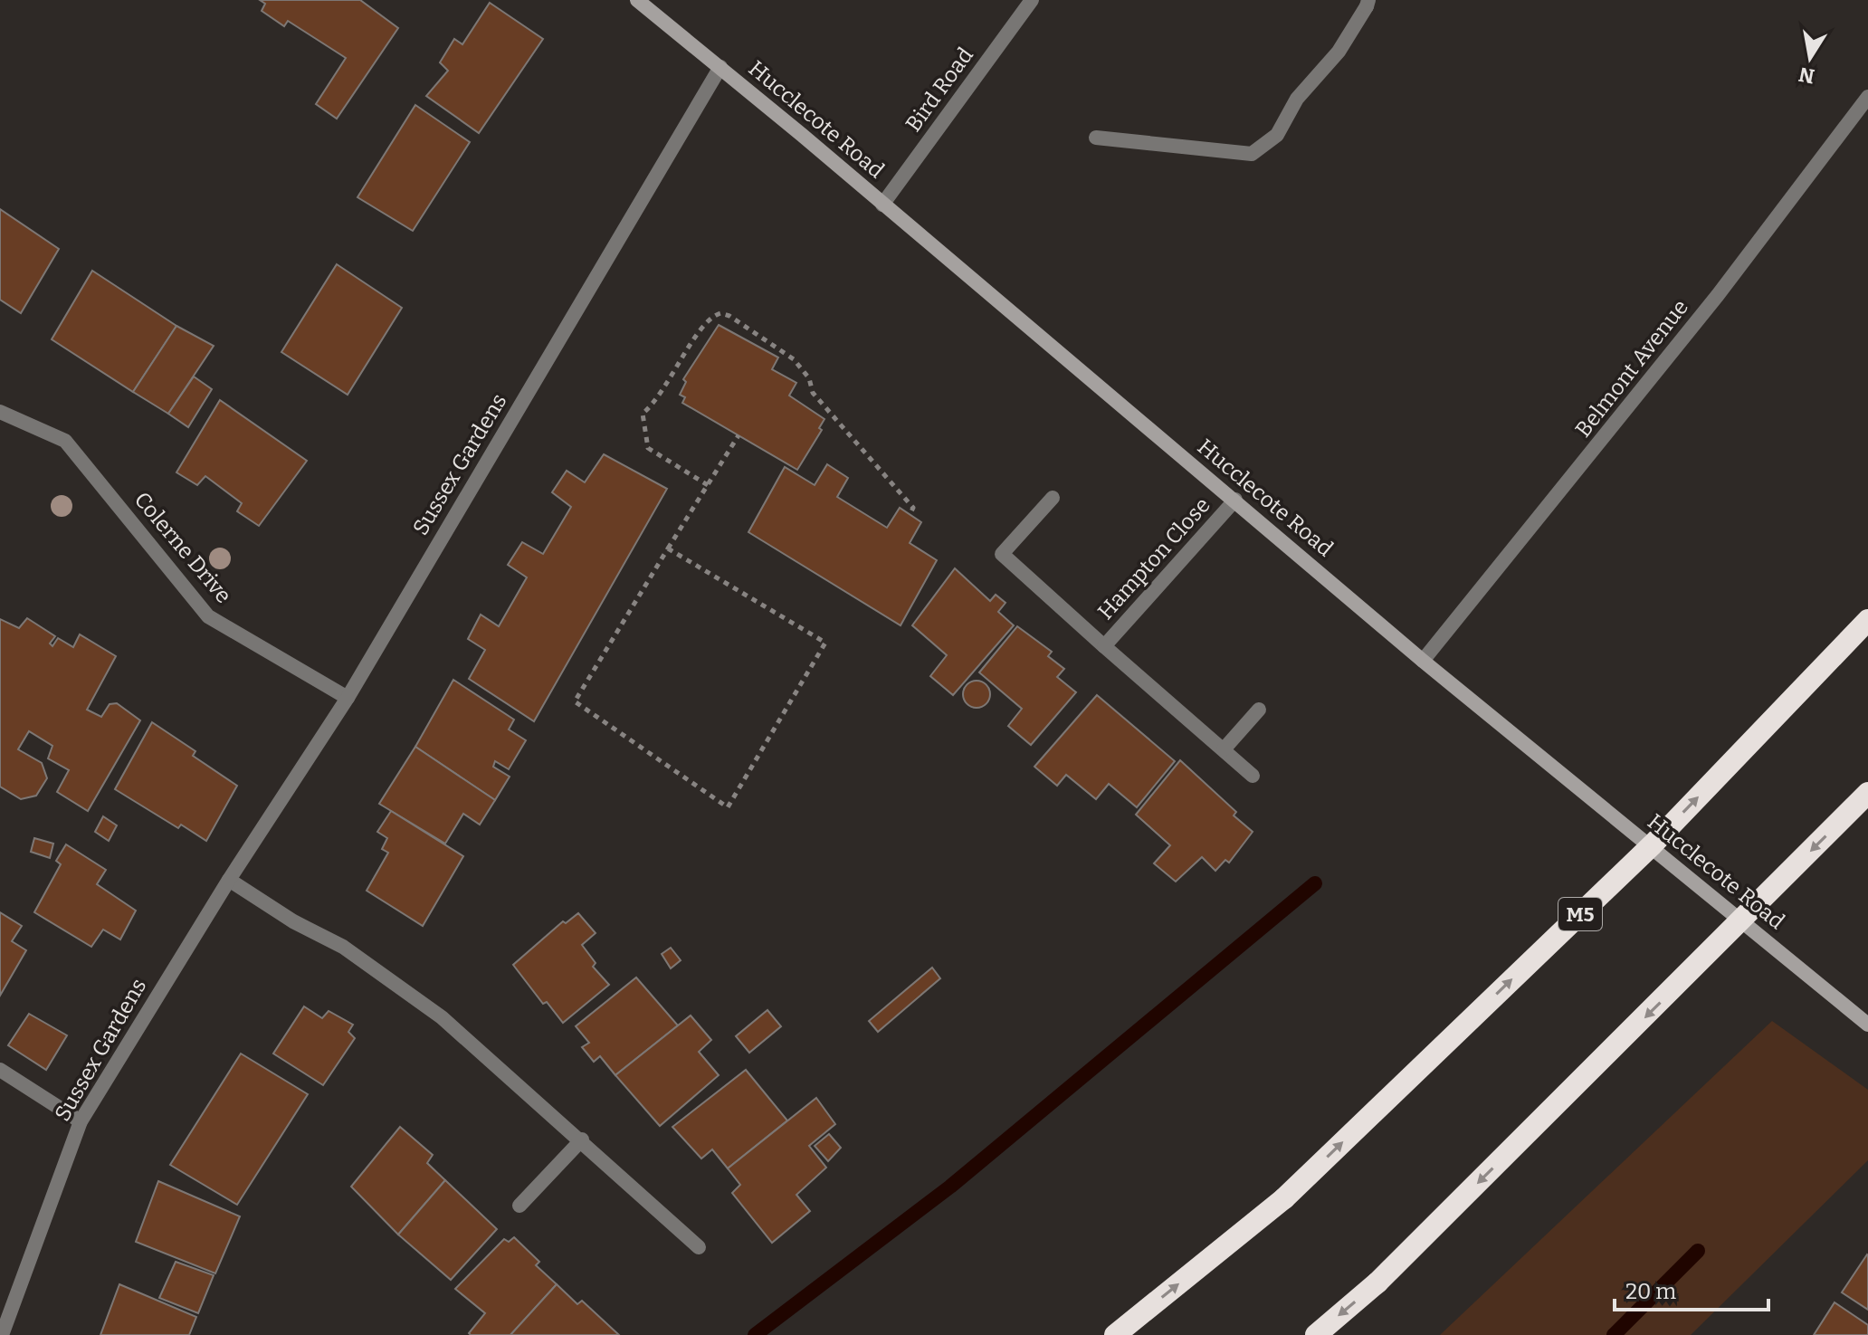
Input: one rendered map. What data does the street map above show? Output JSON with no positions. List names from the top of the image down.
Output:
{
  "streets": {
    "highway": ["M5"],
    "street": [
      "Bird Road",
      "Hucclecote Road",
      "Belmont Avenue",
      "Sussex Gardens",
      "Colerne Drive",
      "Hampton Close"
    ]
  },
  "crossings": [
    ["Bird Road", "Hucclecote Road"],
    ["Hucclecote Road", "Belmont Avenue"],
    ["Hucclecote Road", "Sussex Gardens"],
    ["Hucclecote Road", "Hampton Close"],
    ["Sussex Gardens", "Colerne Drive"]
  ],
  "scale_bar": "20 m",
  "north": "bottom"
}
